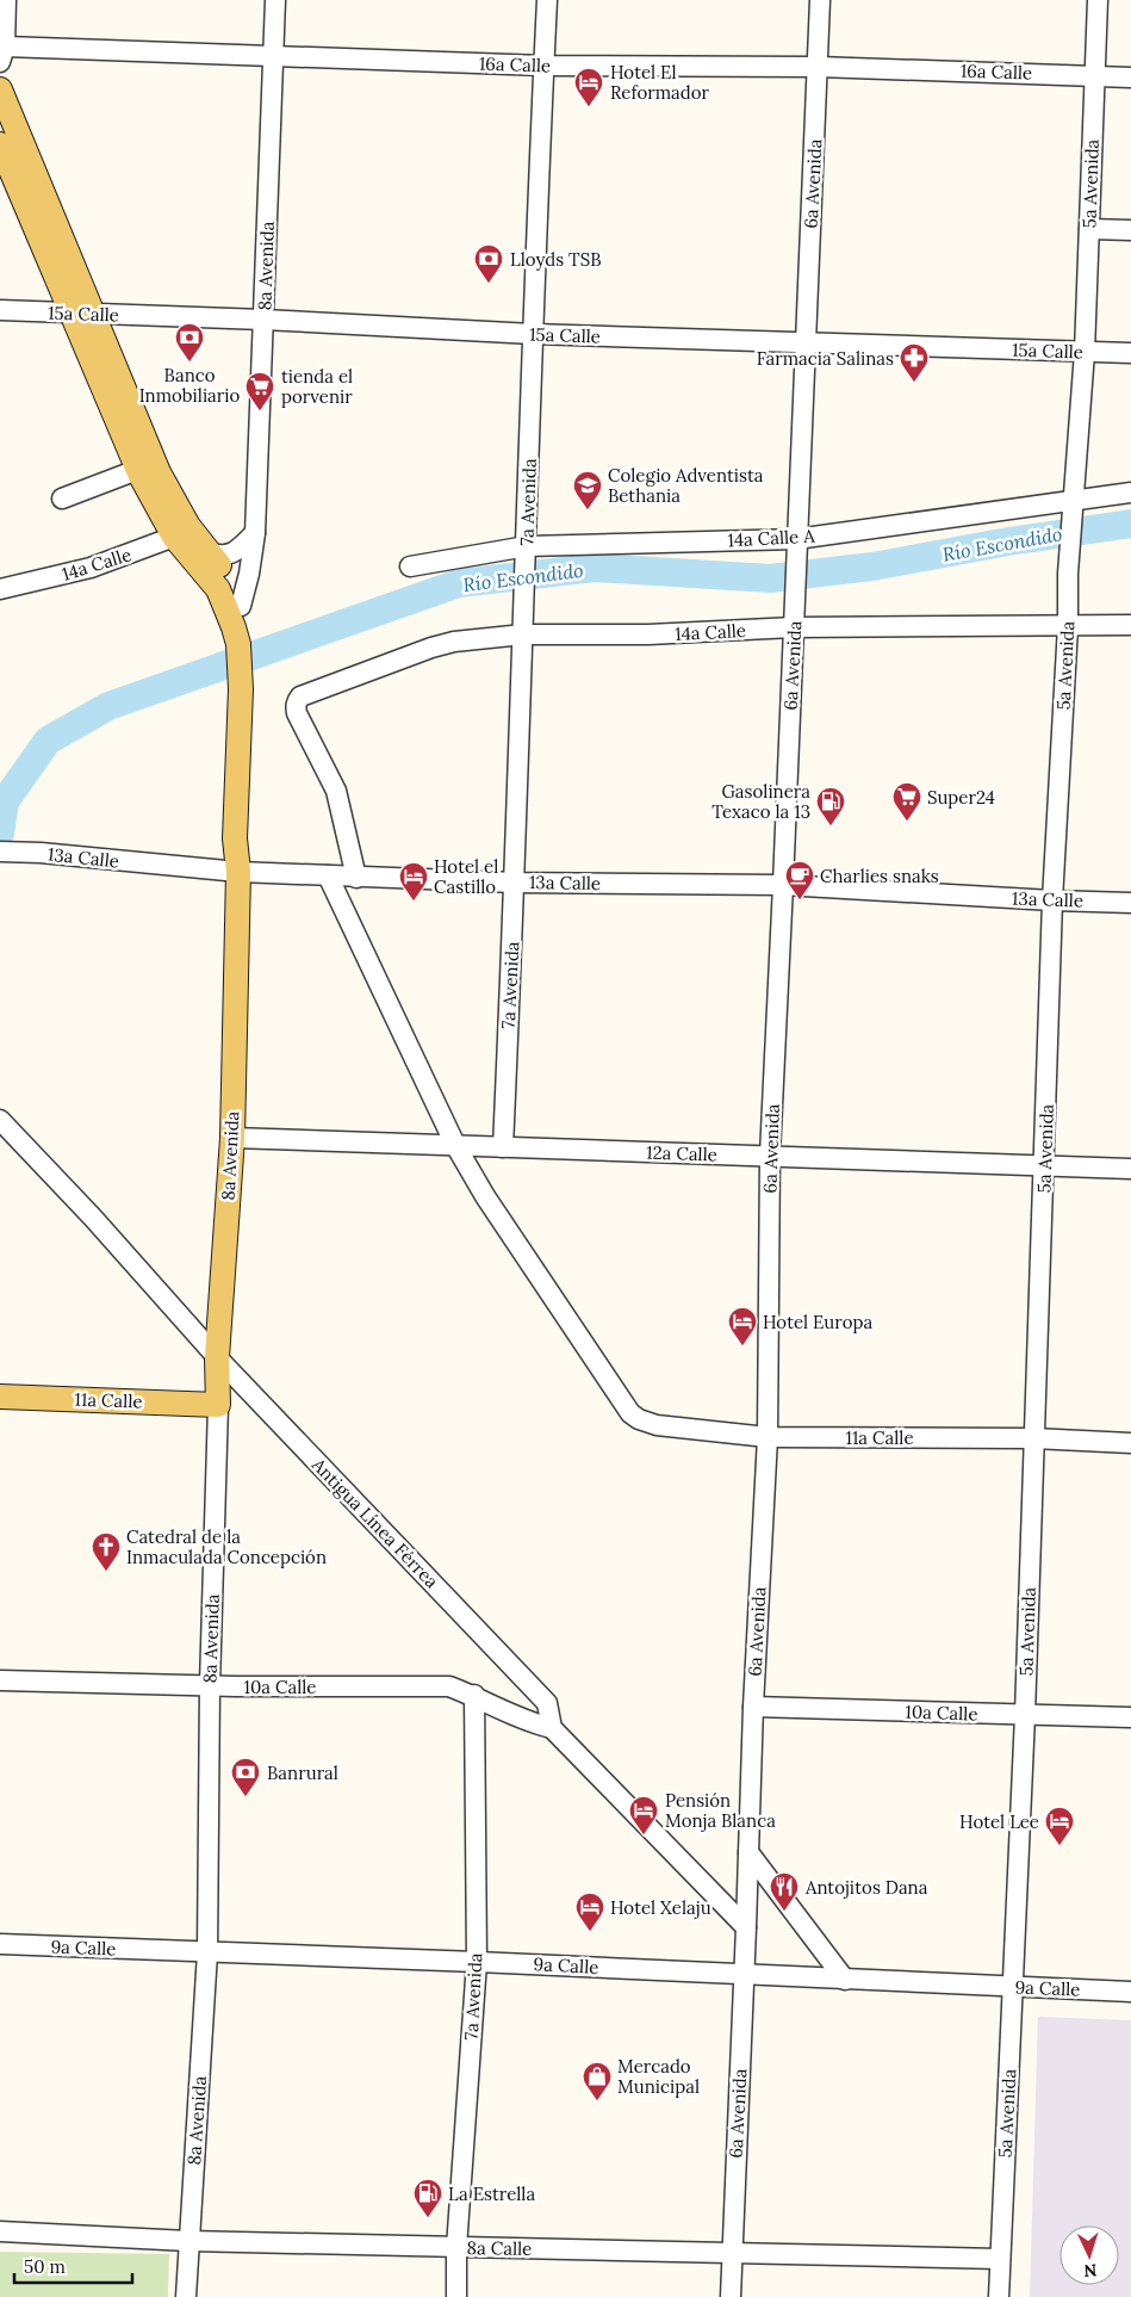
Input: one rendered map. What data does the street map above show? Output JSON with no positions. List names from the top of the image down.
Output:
{
  "streets": {
    "main road": ["8a Avenida", "11a Calle"],
    "street": [
      "16a Calle",
      "6a Avenida",
      "5a Avenida",
      "15a Calle",
      "7a Avenida",
      "14a Calle A",
      "14a Calle",
      "13a Calle",
      "12a Calle",
      "Antigua Línea Férrea",
      "10a Calle",
      "9a Calle",
      "8a Calle"
    ]
  },
  "crossings": [
    ["16a Calle", "6a Avenida"],
    ["16a Calle", "5a Avenida"],
    ["16a Calle", "8a Avenida"],
    ["16a Calle", "7a Avenida"],
    ["6a Avenida", "15a Calle"],
    ["6a Avenida", "14a Calle A"],
    ["6a Avenida", "14a Calle"],
    ["6a Avenida", "13a Calle"],
    ["6a Avenida", "12a Calle"],
    ["6a Avenida", "11a Calle"],
    ["6a Avenida", "Antigua Línea Férrea"],
    ["6a Avenida", "10a Calle"],
    ["6a Avenida", "9a Calle"],
    ["6a Avenida", "8a Calle"],
    ["5a Avenida", "15a Calle"],
    ["5a Avenida", "14a Calle A"],
    ["5a Avenida", "14a Calle"],
    ["5a Avenida", "13a Calle"],
    ["5a Avenida", "12a Calle"],
    ["5a Avenida", "11a Calle"],
    ["5a Avenida", "10a Calle"],
    ["5a Avenida", "9a Calle"],
    ["5a Avenida", "8a Calle"],
    ["8a Avenida", "15a Calle"],
    ["8a Avenida", "14a Calle"],
    ["8a Avenida", "13a Calle"],
    ["8a Avenida", "12a Calle"],
    ["8a Avenida", "11a Calle"],
    ["8a Avenida", "Antigua Línea Férrea"],
    ["8a Avenida", "10a Calle"],
    ["8a Avenida", "9a Calle"],
    ["8a Avenida", "8a Calle"],
    ["15a Calle", "7a Avenida"],
    ["7a Avenida", "14a Calle A"],
    ["7a Avenida", "14a Calle"],
    ["7a Avenida", "13a Calle"],
    ["7a Avenida", "12a Calle"],
    ["7a Avenida", "10a Calle"],
    ["7a Avenida", "9a Calle"],
    ["7a Avenida", "8a Calle"],
    ["14a Calle", "13a Calle"],
    ["12a Calle", "11a Calle"],
    ["Antigua Línea Férrea", "10a Calle"]
  ],
  "water": ["Río Escondido"],
  "places": {
    "hotel": [
      "Hotel El Reformador",
      "Hotel el Castillo",
      "Hotel Europa",
      "Pensión Monja Blanca",
      "Hotel Lee",
      "Hotel Xelaju"
    ],
    "bank": ["Lloyds TSB", "Banco Inmobiliario", "Banrural"],
    "pharmacy": ["Farmacia Salinas"],
    "supermarket": ["tienda el porvenir", "Super24"],
    "school or university": ["Colegio Adventista Bethania"],
    "fuel station": ["Gasolinera Texaco la 13", "La Estrella"],
    "cafe": ["Charlies snaks"],
    "church": ["Catedral de la Inmaculada Concepción"],
    "restaurant": ["Antojitos Dana"],
    "shop": ["Mercado Municipal"]
  },
  "scale_bar": "50 m",
  "north": "bottom"
}
